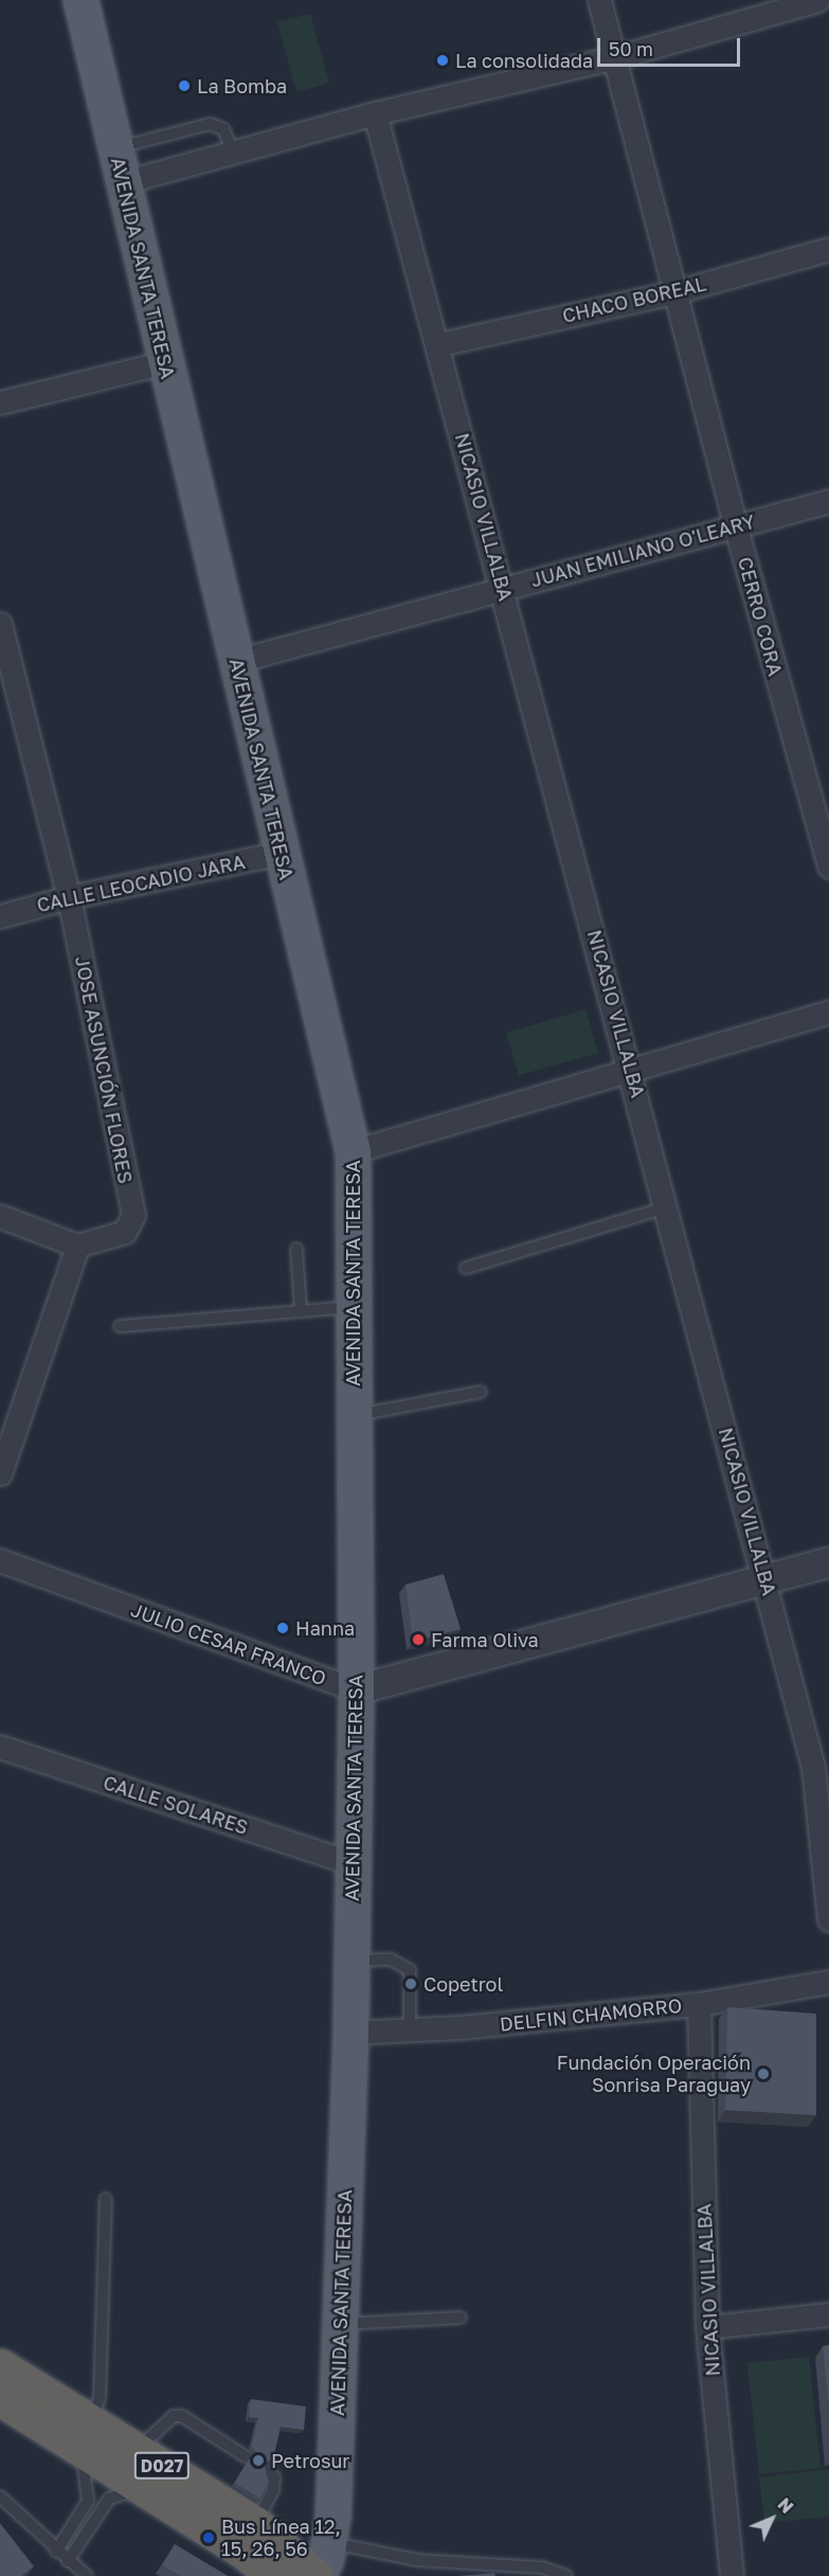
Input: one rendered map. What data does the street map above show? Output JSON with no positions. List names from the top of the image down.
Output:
{
  "streets": {
    "highway": ["D027"],
    "main road": ["AVENIDA SANTA TERESA"],
    "street": [
      "CHACO BOREAL",
      "NICASIO VILLALBA",
      "JUAN EMILIANO O'LEARY",
      "CERRO CORA",
      "CALLE LEOCADIO JARA",
      "JOSE ASUNCIÓN FLORES",
      "JULIO CESAR FRANCO",
      "CALLE SOLARES",
      "DELFIN CHAMORRO"
    ]
  },
  "crossings": [
    ["AVENIDA SANTA TERESA", "JUAN EMILIANO O'LEARY"],
    ["AVENIDA SANTA TERESA", "CALLE LEOCADIO JARA"],
    ["AVENIDA SANTA TERESA", "JULIO CESAR FRANCO"],
    ["AVENIDA SANTA TERESA", "CALLE SOLARES"],
    ["AVENIDA SANTA TERESA", "DELFIN CHAMORRO"],
    ["AVENIDA SANTA TERESA", "D027"],
    ["CHACO BOREAL", "NICASIO VILLALBA"],
    ["CHACO BOREAL", "CERRO CORA"],
    ["NICASIO VILLALBA", "JUAN EMILIANO O'LEARY"],
    ["NICASIO VILLALBA", "DELFIN CHAMORRO"],
    ["JUAN EMILIANO O'LEARY", "CERRO CORA"],
    ["CALLE LEOCADIO JARA", "JOSE ASUNCIÓN FLORES"]
  ],
  "places": [
    "La consolidada",
    "La Bomba",
    "Hanna",
    "Farma Oliva",
    "Copetrol",
    "Fundación Operación Sonrisa Paraguay",
    "Petrosur",
    "Bus Línea 12, 15, 26, 56"
  ],
  "scale_bar": "50 m",
  "north": "top right"
}
